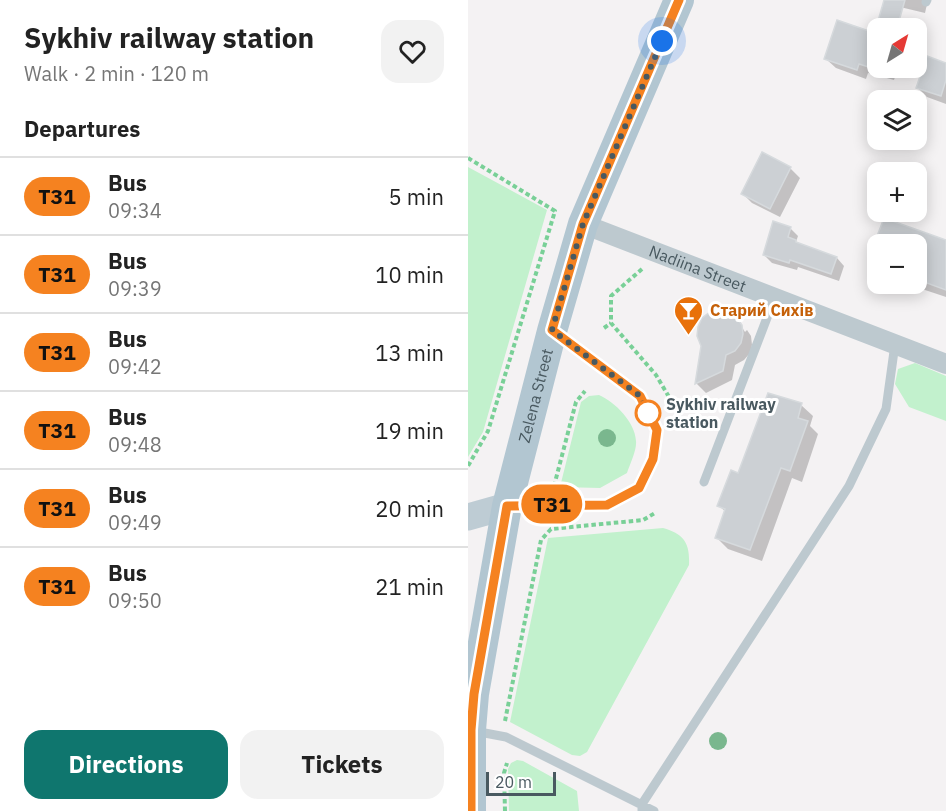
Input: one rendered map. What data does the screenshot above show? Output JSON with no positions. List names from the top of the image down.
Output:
{
  "streets": {
    "main road": ["Zelena Street"],
    "street": ["Nadiina Street"]
  },
  "crossings": [
    ["Nadiina Street", "Zelena Street"]
  ],
  "places": {
    "bar": ["Старий Сихів"],
    "other": ["Sykhiv railway station"]
  },
  "lines": ["bus line Т31"],
  "scale_bar": "20 m",
  "north": "top right",
  "page": {
    "heading": [
      ["Sykhiv railway station", "Walk · 2 min · 120 m"],
      "Departures"
    ],
    "on_map": "Т31",
    "map_buttons": ["+", "−"],
    "list": [
      {
        "mark": "Т31",
        "name": "Bus",
        "note": "09:34",
        "value": "5 min"
      },
      {
        "mark": "Т31",
        "name": "Bus",
        "note": "09:39",
        "value": "10 min"
      },
      {
        "mark": "Т31",
        "name": "Bus",
        "note": "09:42",
        "value": "13 min"
      },
      {
        "mark": "Т31",
        "name": "Bus",
        "note": "09:48",
        "value": "19 min"
      },
      {
        "mark": "Т31",
        "name": "Bus",
        "note": "09:49",
        "value": "20 min"
      },
      {
        "mark": "Т31",
        "name": "Bus",
        "note": "09:50",
        "value": "21 min"
      }
    ],
    "buttons": ["Directions", "Tickets"],
    "scale": "20 m"
  }
}
